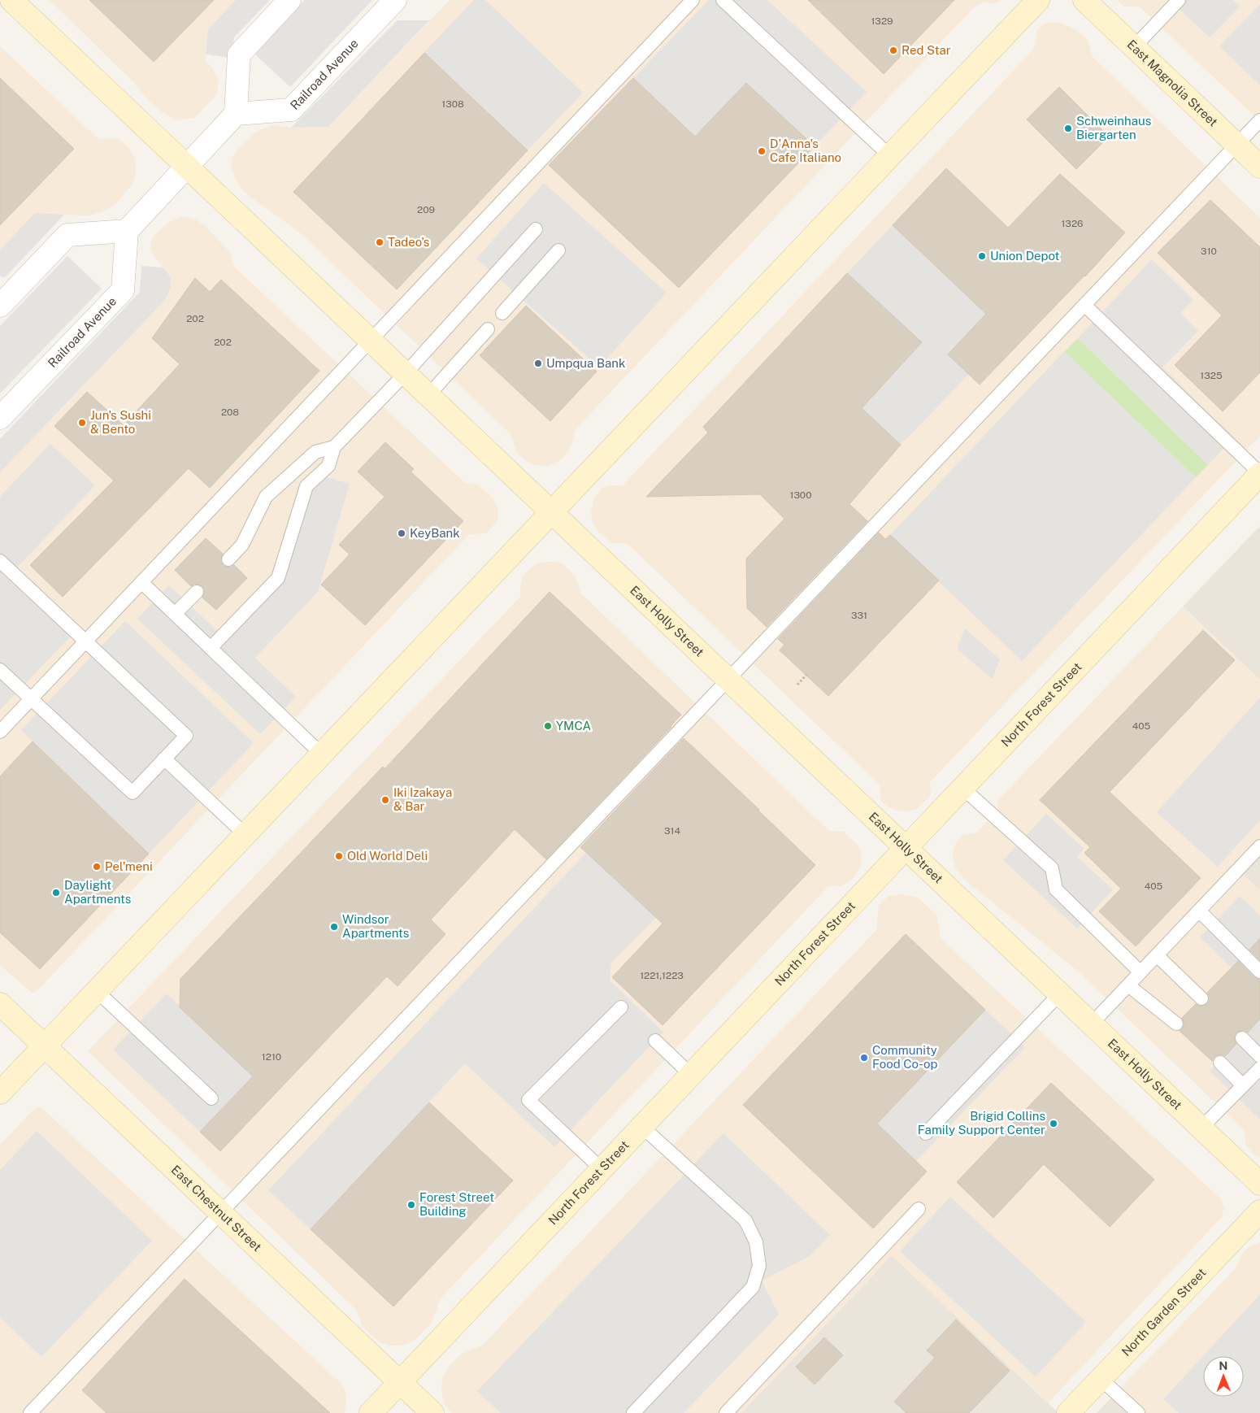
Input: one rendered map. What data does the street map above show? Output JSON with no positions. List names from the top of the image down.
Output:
{
  "streets": {
    "main road": [
      "East Magnolia Street",
      "East Holly Street",
      "North Forest Street",
      "East Chestnut Street",
      "North Garden Street"
    ],
    "street": ["Railroad Avenue"]
  },
  "crossings": [
    ["East Holly Street", "North Forest Street"],
    ["North Forest Street", "East Chestnut Street"]
  ],
  "places": [
    "Red Star",
    "Schweinhaus Biergarten",
    "D'Anna's Cafe Italiano",
    "Tadeo's",
    "Union Depot",
    "Umpqua Bank",
    "Jun's Sushi & Bento",
    "KeyBank",
    "YMCA",
    "Iki Izakaya & Bar",
    "Old World Deli",
    "Pel'meni",
    "Daylight Apartments",
    "Windsor Apartments",
    "Community Food Co-op",
    "Brigid Collins Family Support Center",
    "Forest Street Building"
  ],
  "house_numbers": [
    "1329",
    "1308",
    "209",
    "1326",
    "310",
    "202",
    "202",
    "1325",
    "208",
    "1300",
    "331",
    "405",
    "314",
    "405",
    "1221,1223",
    "1210"
  ],
  "north": "top"
}
